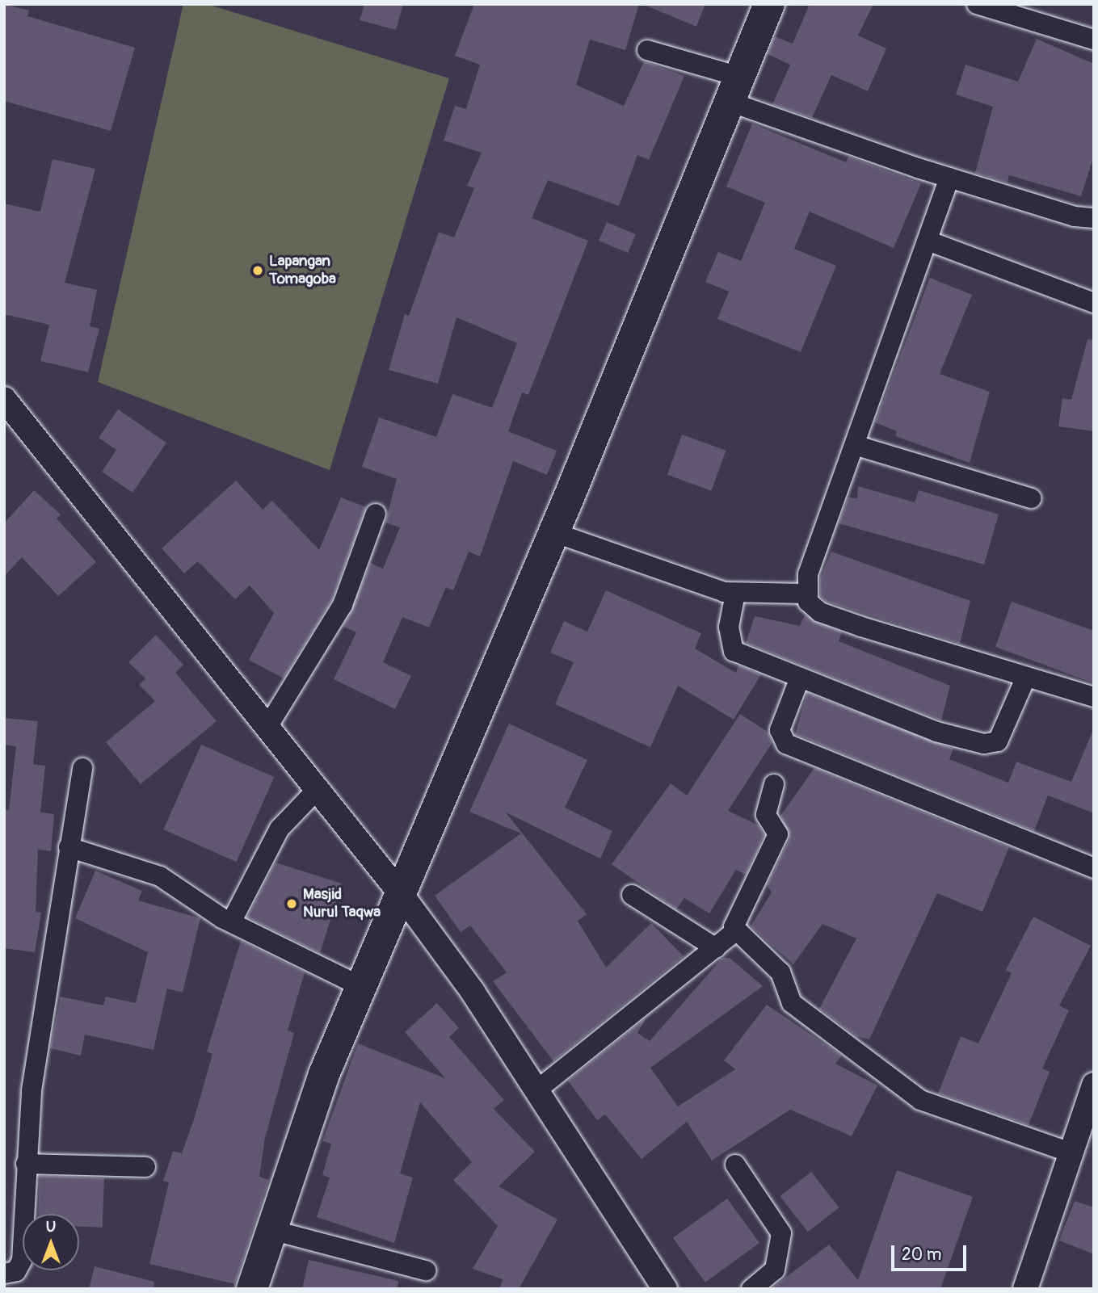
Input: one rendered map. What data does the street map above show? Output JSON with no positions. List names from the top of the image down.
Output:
{
  "places": ["Lapangan Tomagoba", "Masjid Nurul Taqwa"],
  "scale_bar": "20 m",
  "north": "top"
}
